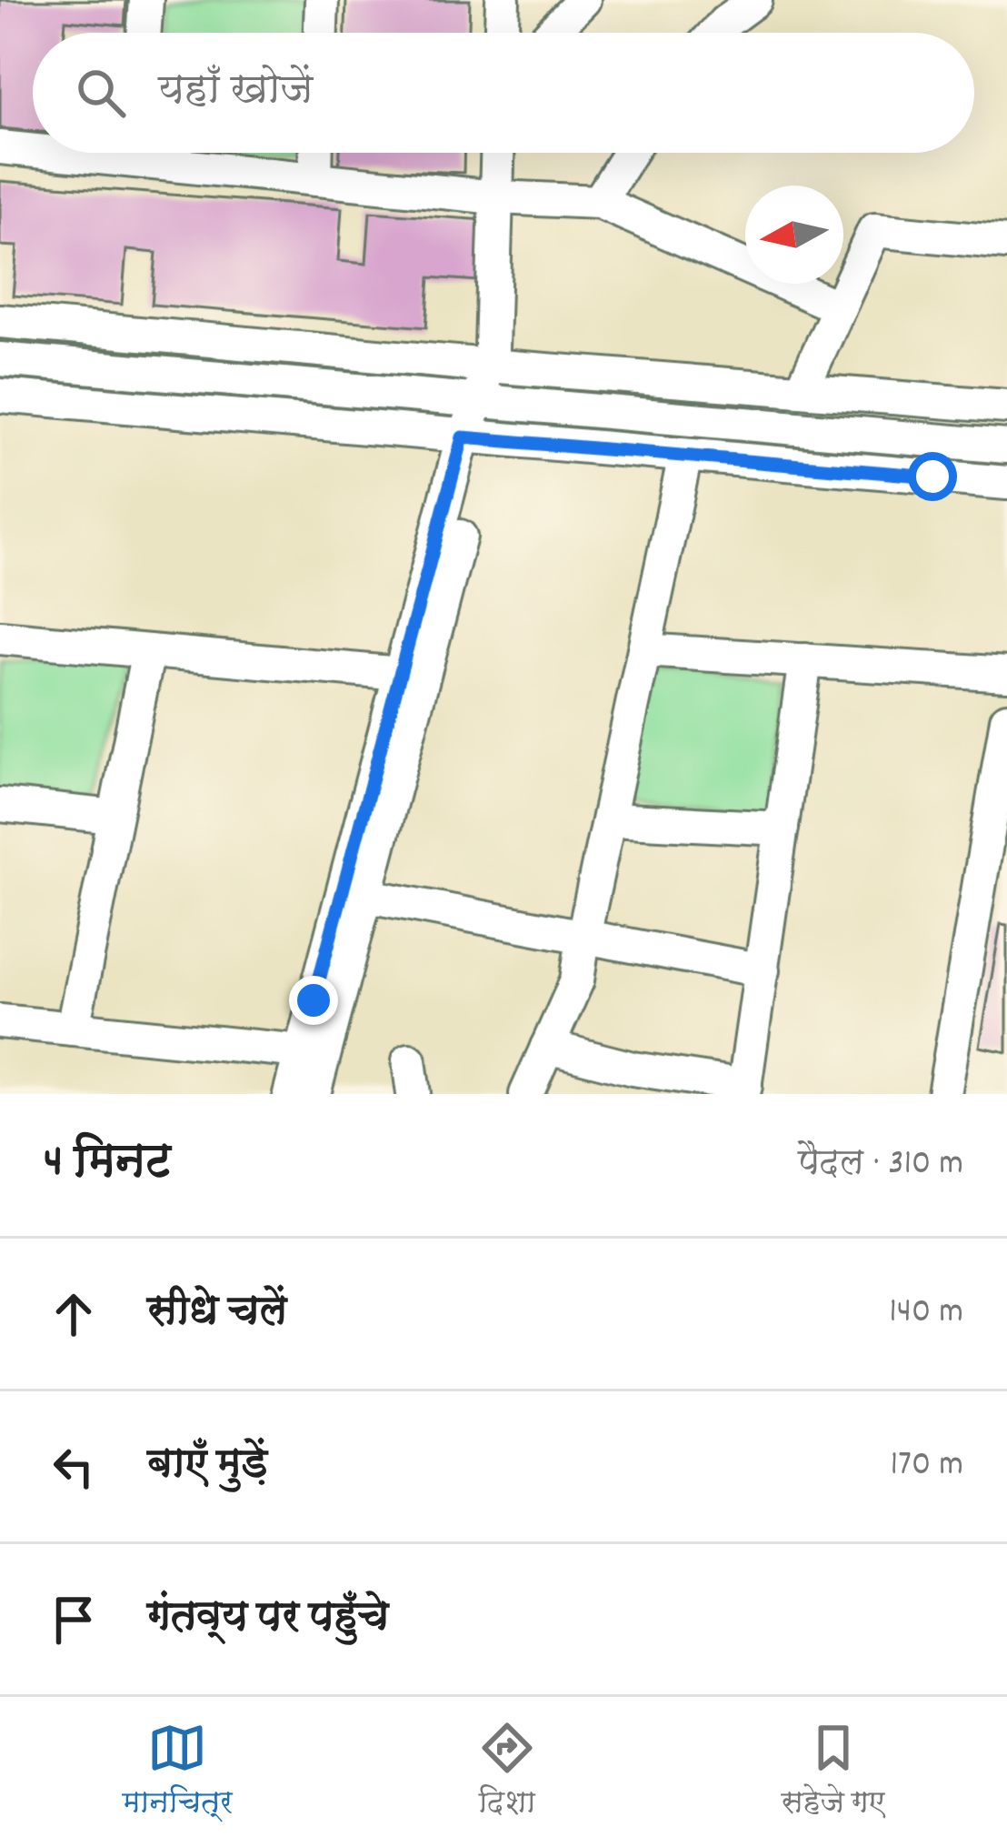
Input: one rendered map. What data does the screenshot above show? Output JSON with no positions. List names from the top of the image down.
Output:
{
  "north": "left",
  "page": {
    "search": "यहाँ खोजें",
    "heading": ["4 मिनट", "पैदल · 310 m"],
    "list": [
      ["सीधे चलें", "140 m"],
      ["बाएँ मुड़ें", "170 m"],
      "गंतव्य पर पहुँचे"
    ],
    "nav": ["मानचित्र", "दिशा", "सहेजे गए"]
  }
}
